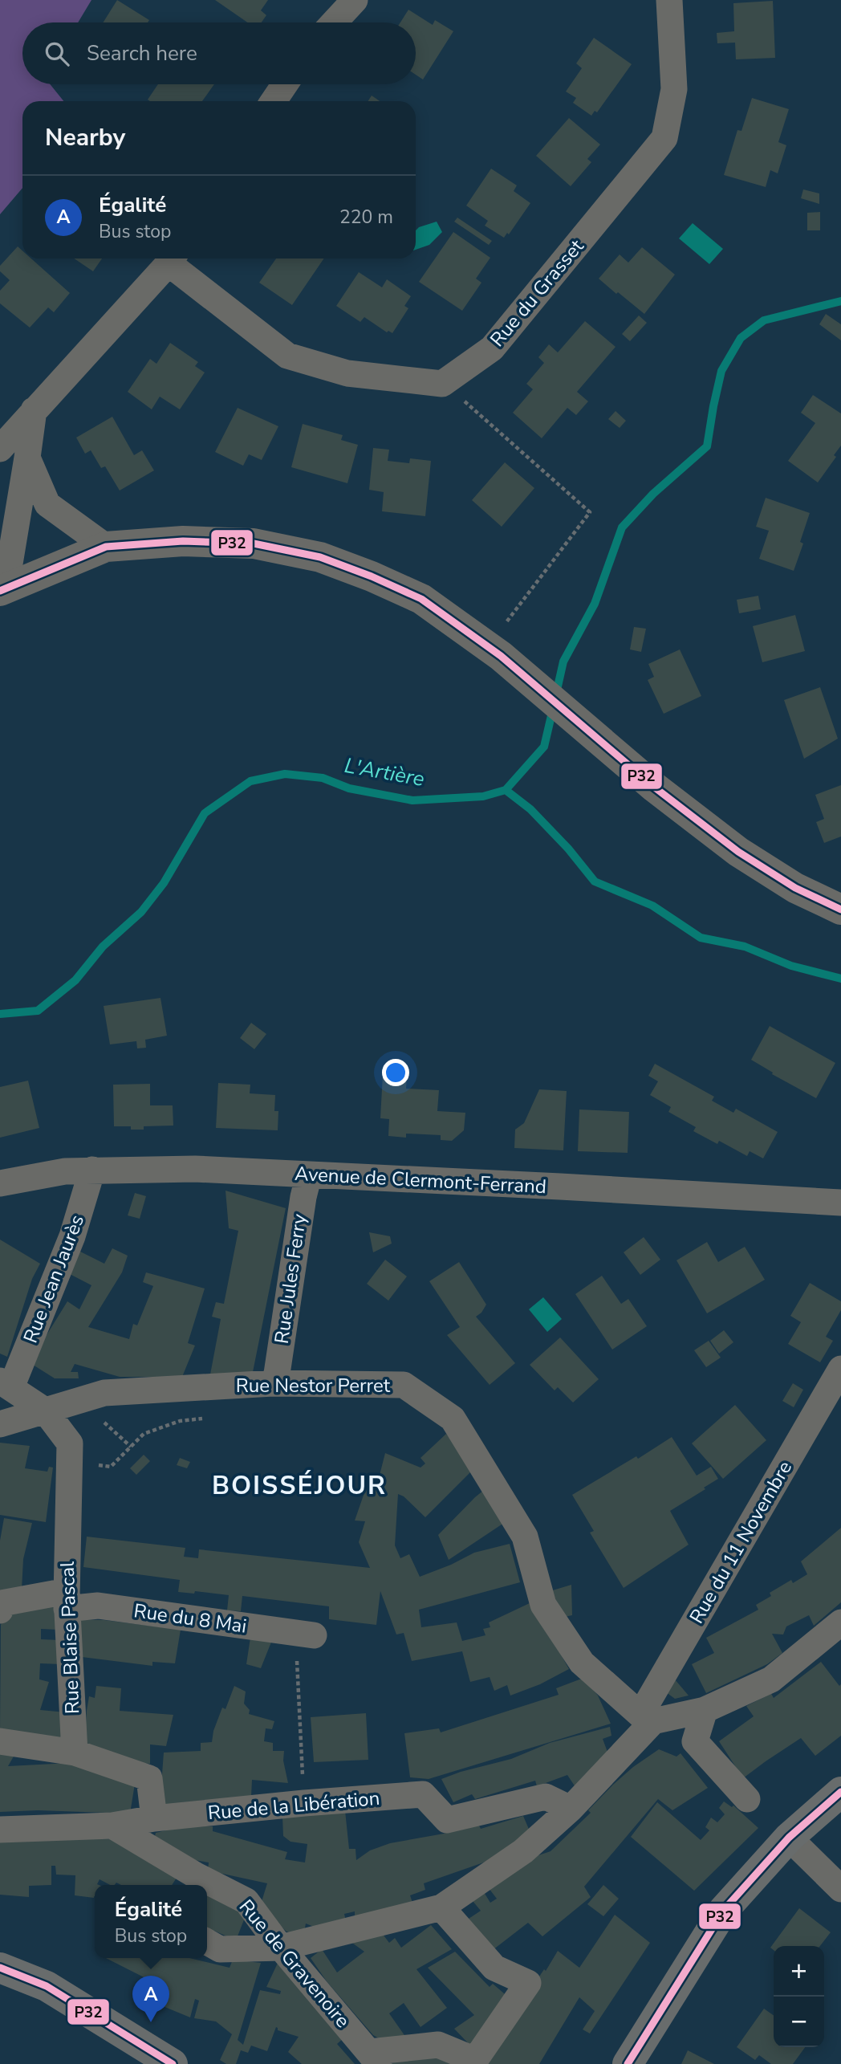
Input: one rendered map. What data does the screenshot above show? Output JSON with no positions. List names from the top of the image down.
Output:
{
  "streets": {
    "street": [
      "Rue du Grasset",
      "Avenue de Clermont-Ferrand",
      "Rue Jean Jaurès",
      "Rue Jules Ferry",
      "Rue Nestor Perret",
      "Rue du 11 Novembre",
      "Rue du 8 Mai",
      "Rue Blaise Pascal",
      "Rue de la Libération",
      "Rue de Gravenoire"
    ]
  },
  "crossings": [
    ["Avenue de Clermont-Ferrand", "Rue Jean Jaurès"],
    ["Avenue de Clermont-Ferrand", "Rue Jules Ferry"],
    ["Rue Jean Jaurès", "Rue Blaise Pascal"],
    ["Rue Jules Ferry", "Rue Nestor Perret"],
    ["Rue Nestor Perret", "Rue du 11 Novembre"],
    ["Rue Nestor Perret", "Rue Blaise Pascal"],
    ["Rue du 11 Novembre", "Rue de la Libération"],
    ["Rue du 8 Mai", "Rue Blaise Pascal"],
    ["Rue de la Libération", "Rue de Gravenoire"]
  ],
  "districts": ["BOISSÉJOUR"],
  "water": ["L'Artière"],
  "lines": ["transit line P32"],
  "page": {
    "search": "Search here",
    "heading": "Nearby",
    "list": [
      {
        "mark": "A",
        "name": "Égalité",
        "note": "Bus stop",
        "value": "220 m"
      }
    ],
    "popup": ["Égalité", "Bus stop"],
    "map_buttons": ["+", "−"],
    "pins": "A"
  }
}
